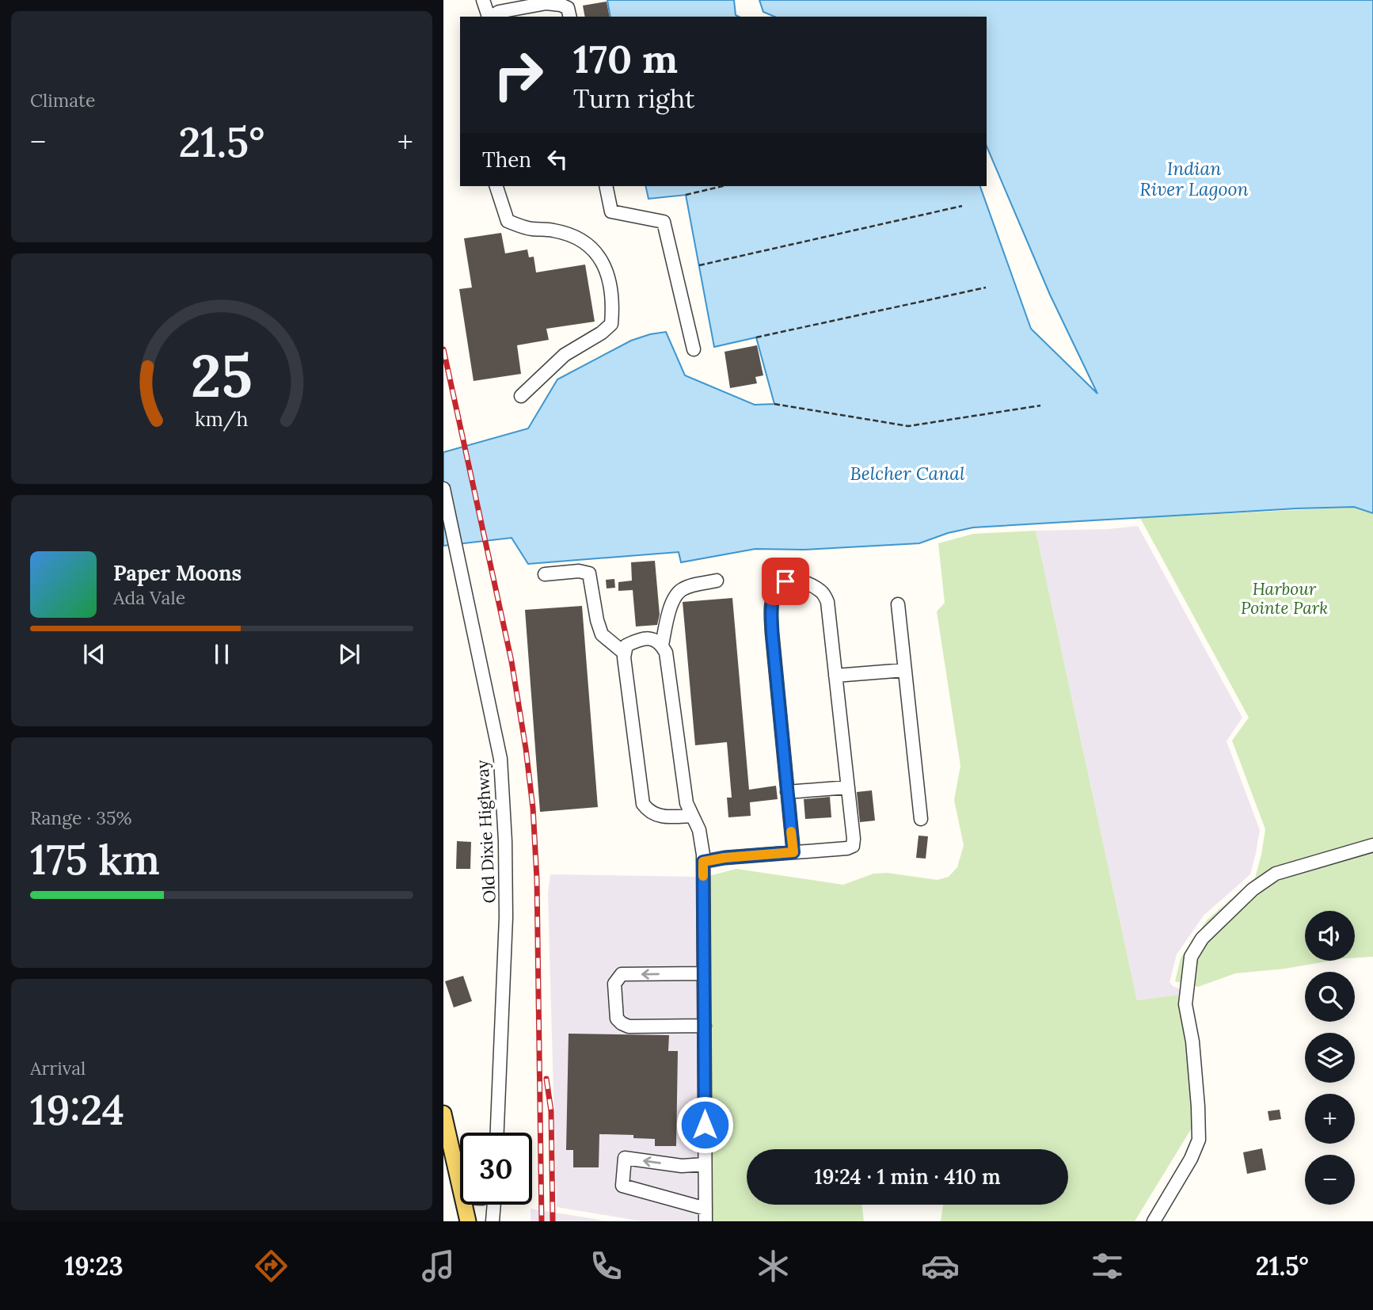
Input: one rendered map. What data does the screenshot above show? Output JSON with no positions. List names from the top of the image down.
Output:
{
  "streets": {
    "street": ["Old Dixie Highway"]
  },
  "water": ["Indian River Lagoon", "Belcher Canal"],
  "parks": ["Harbour Pointe Park"],
  "page": {
    "tile": [
      "Climate",
      ["Range · 35%", "175 km"],
      ["Arrival", "19:24"]
    ],
    "turn": ["170 m", "Turn right"],
    "heat": ["−", "21.5°", "+"],
    "then": "Then",
    "song": ["Paper Moons", "Ada Vale"],
    "map_buttons": ["+", "−"],
    "limit": "30",
    "trip": "19:24 · 1 min · 410 m",
    "tabs": ["19:23", "21.5°"],
    "gauge": ["25", "km/h"]
  }
}
